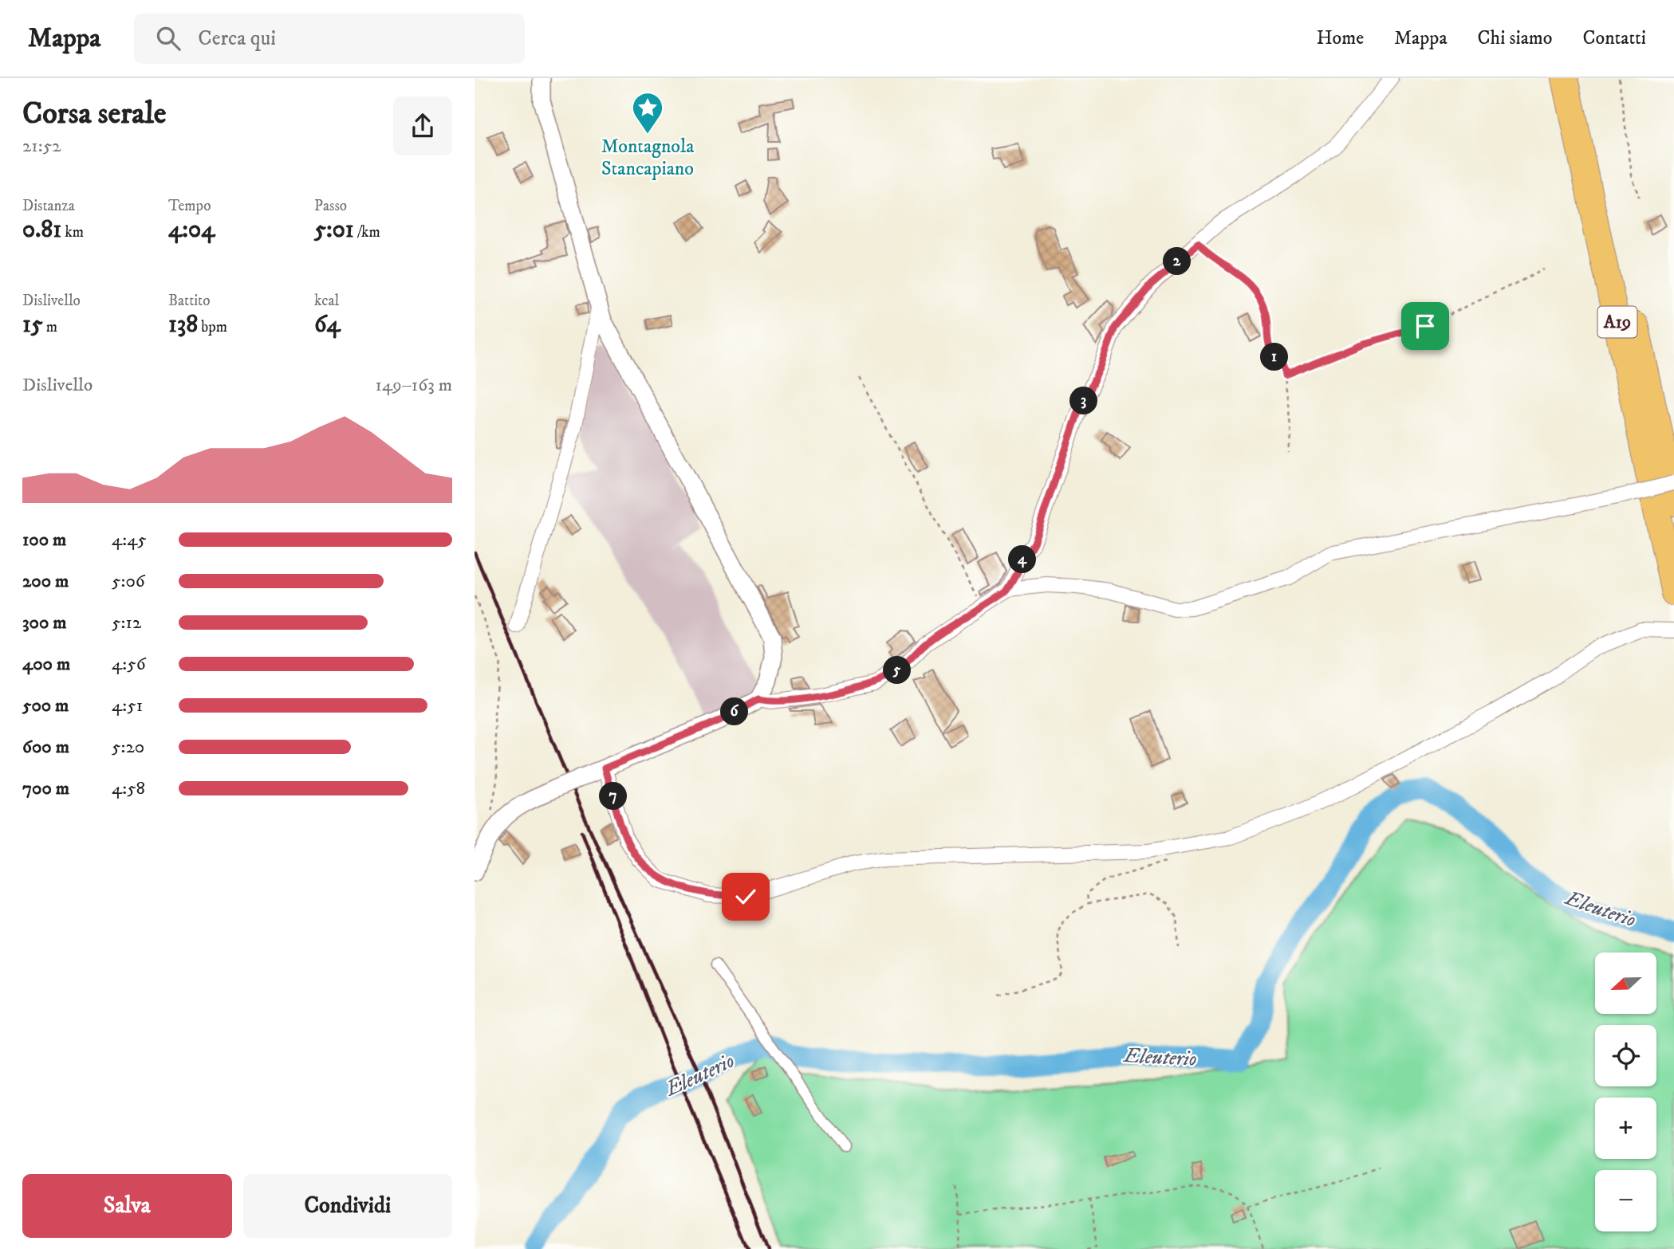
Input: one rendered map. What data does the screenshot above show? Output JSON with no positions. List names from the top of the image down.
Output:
{
  "streets": {
    "highway": ["A19"]
  },
  "water": ["Eleuterio"],
  "places": {
    "place": ["Montagnola Stancapiano"]
  },
  "north": "left",
  "page": {
    "header": "Mappa",
    "search": "Cerca qui",
    "nav": [
      "Home",
      "Mappa",
      "Chi siamo",
      "Contatti"
    ],
    "heading": ["Corsa serale", "21:52"],
    "stats": [
      ["Distanza", "0.81 km"],
      ["Tempo", "4:04"],
      ["Passo", "5:01 /km"],
      ["Dislivello", "15 m"],
      ["Battito", "138 bpm"],
      ["kcal", "64"]
    ],
    "pins": [
      "2",
      "1",
      "3",
      "4",
      "5",
      "6",
      "7"
    ],
    "chart": ["Dislivello", "149–163 m"],
    "list": [
      {
        "name": "100 m",
        "note": "4:45"
      },
      {
        "name": "200 m",
        "note": "5:06"
      },
      {
        "name": "300 m",
        "note": "5:12"
      },
      {
        "name": "400 m",
        "note": "4:56"
      },
      {
        "name": "500 m",
        "note": "4:51"
      },
      {
        "name": "600 m",
        "note": "5:20"
      },
      {
        "name": "700 m",
        "note": "4:58"
      }
    ],
    "map_buttons": ["+", "−"],
    "buttons": ["Salva", "Condividi"]
  }
}
